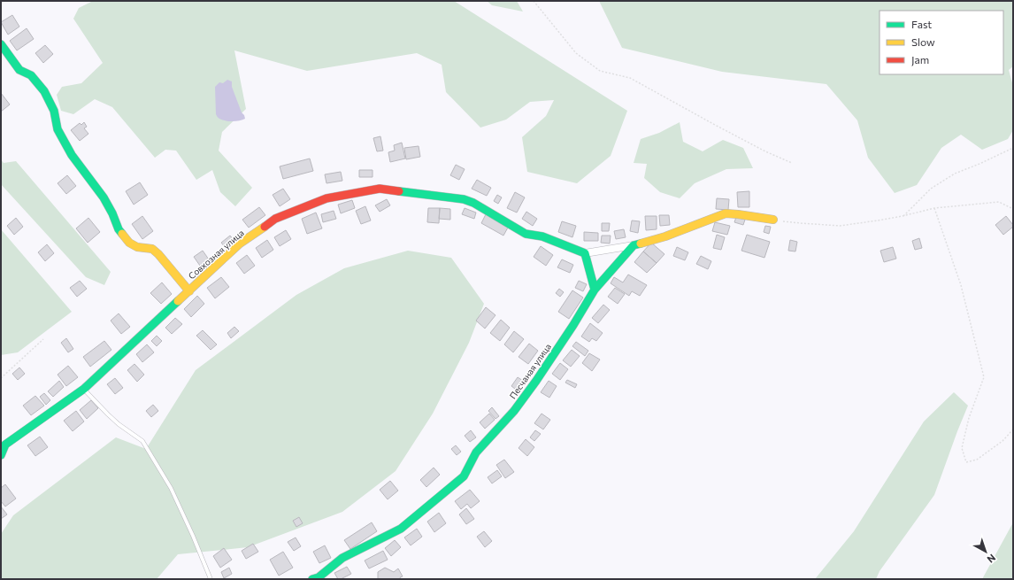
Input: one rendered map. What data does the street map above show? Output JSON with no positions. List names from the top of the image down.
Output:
{
  "streets": {
    "street": ["Совхозная улица", "Песчаная улица"]
  },
  "legend": ["Fast", "Slow", "Jam"],
  "north": "bottom right"
}
